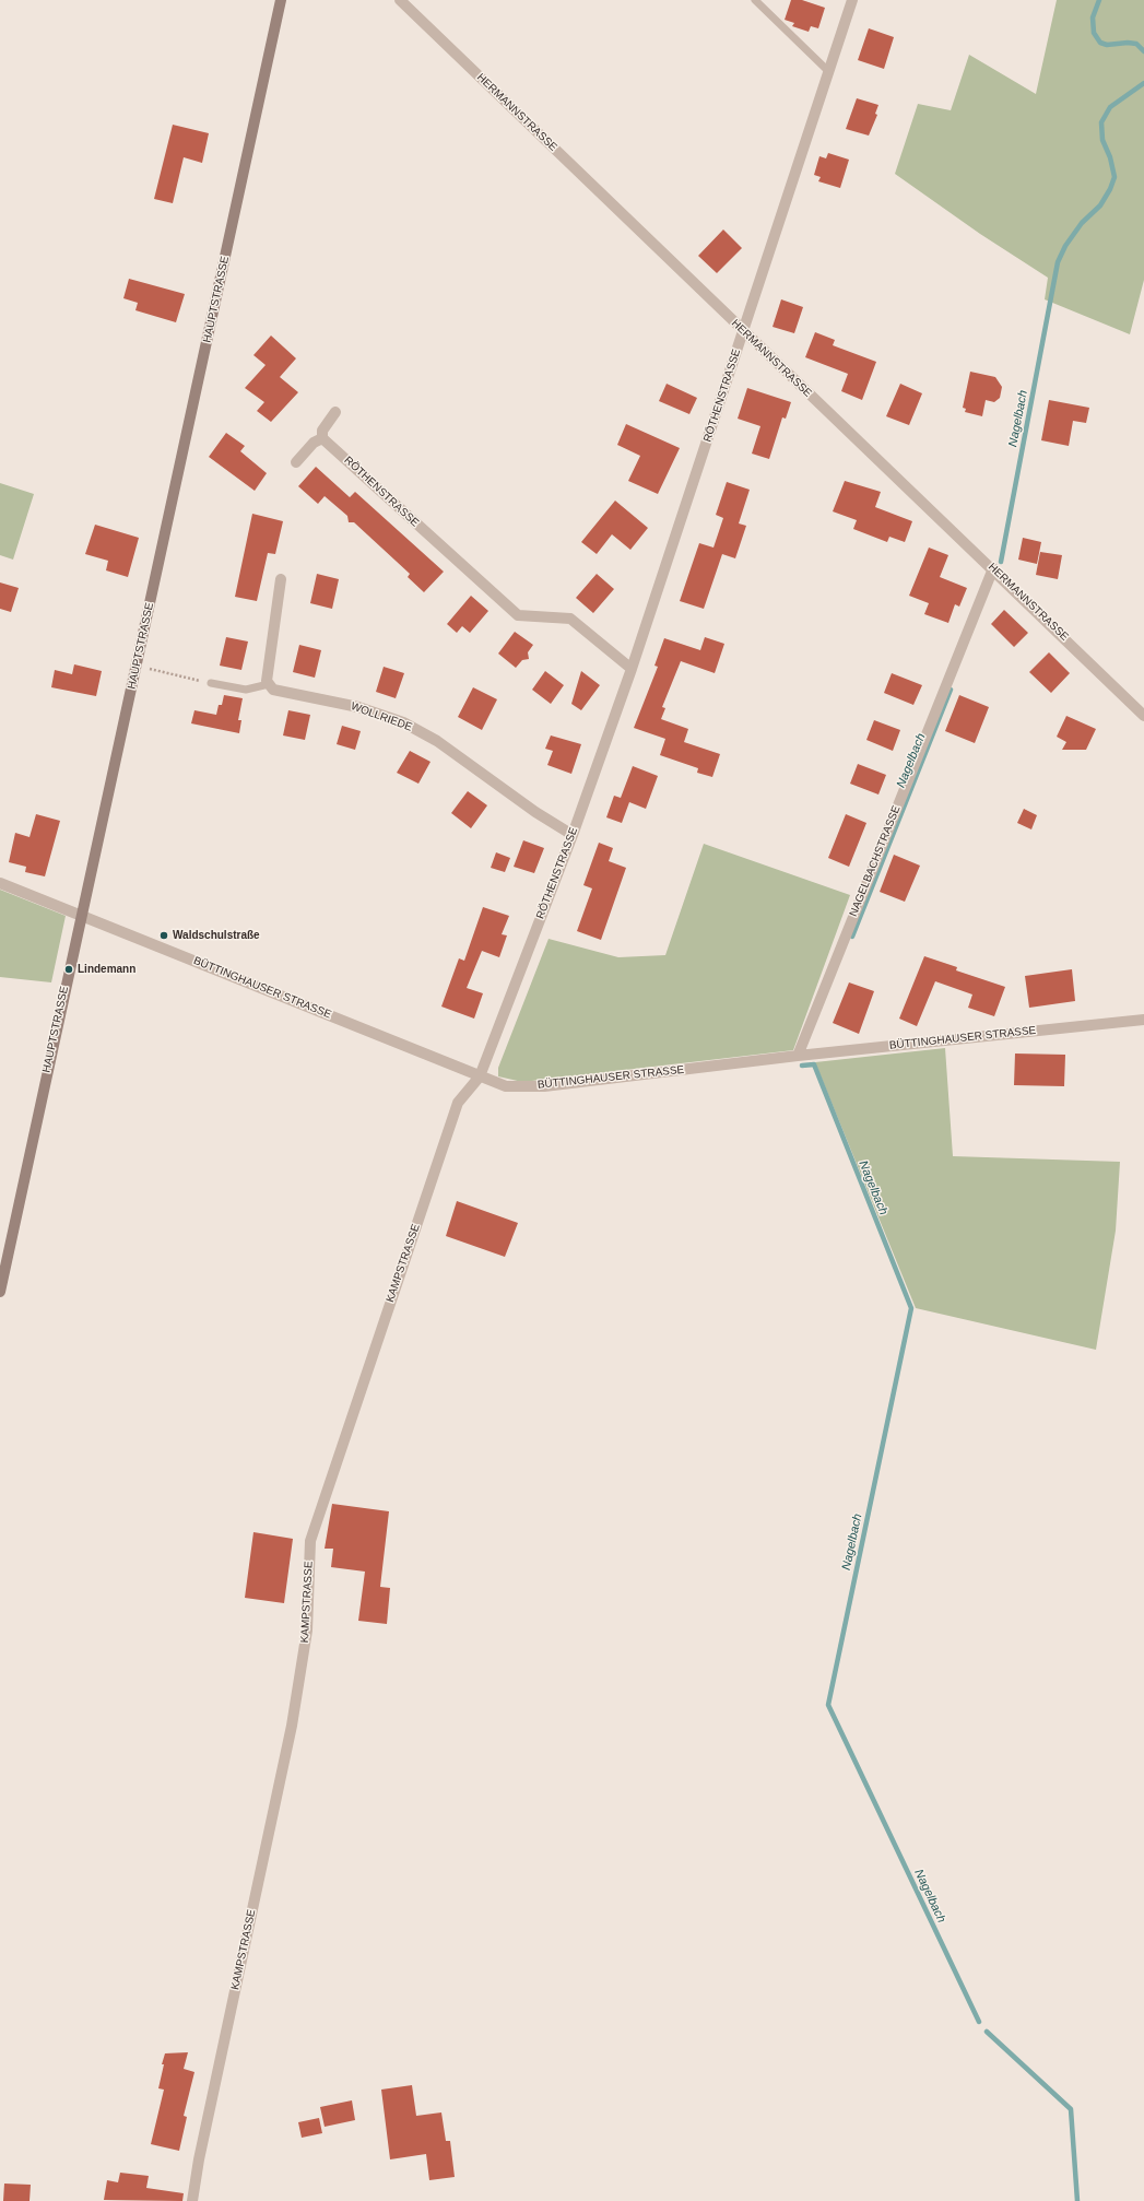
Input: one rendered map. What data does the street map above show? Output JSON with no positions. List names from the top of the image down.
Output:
{
  "streets": {
    "main road": ["HAUPTSTRASSE"],
    "street": [
      "HERMANNSTRASSE",
      "RÖTHENSTRASSE",
      "WOLLRIEDE",
      "NAGELBACHSTRASSE",
      "BÜTTINGHAUSER STRASSE",
      "KAMPSTRASSE"
    ]
  },
  "crossings": [
    ["HERMANNSTRASSE", "RÖTHENSTRASSE"],
    ["HERMANNSTRASSE", "NAGELBACHSTRASSE"],
    ["HAUPTSTRASSE", "BÜTTINGHAUSER STRASSE"],
    ["RÖTHENSTRASSE", "WOLLRIEDE"],
    ["RÖTHENSTRASSE", "BÜTTINGHAUSER STRASSE"],
    ["RÖTHENSTRASSE", "KAMPSTRASSE"],
    ["NAGELBACHSTRASSE", "BÜTTINGHAUSER STRASSE"],
    ["BÜTTINGHAUSER STRASSE", "KAMPSTRASSE"]
  ],
  "water": ["Nagelbach"],
  "places": ["Waldschulstraße", "Lindemann"]
}
